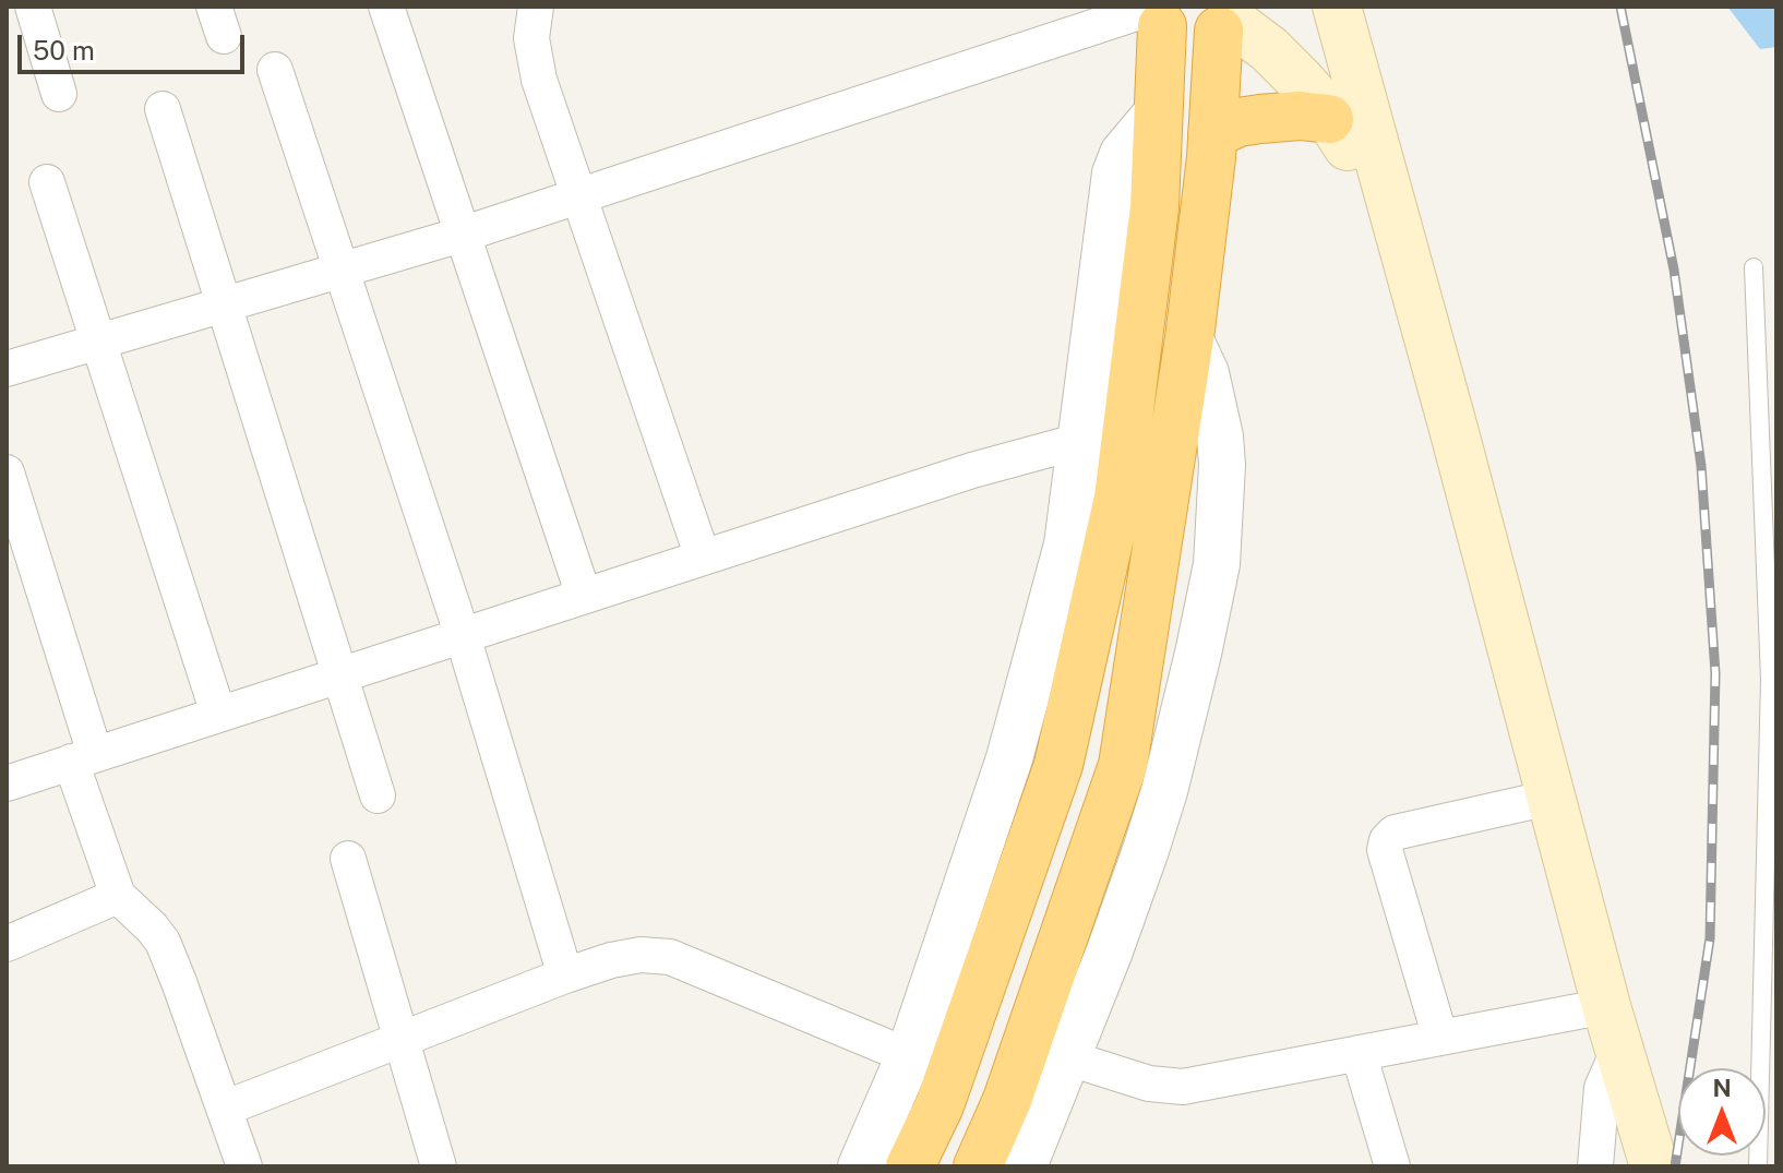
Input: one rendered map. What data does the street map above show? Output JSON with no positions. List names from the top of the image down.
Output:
{
  "scale_bar": "50 m",
  "north": "top"
}
